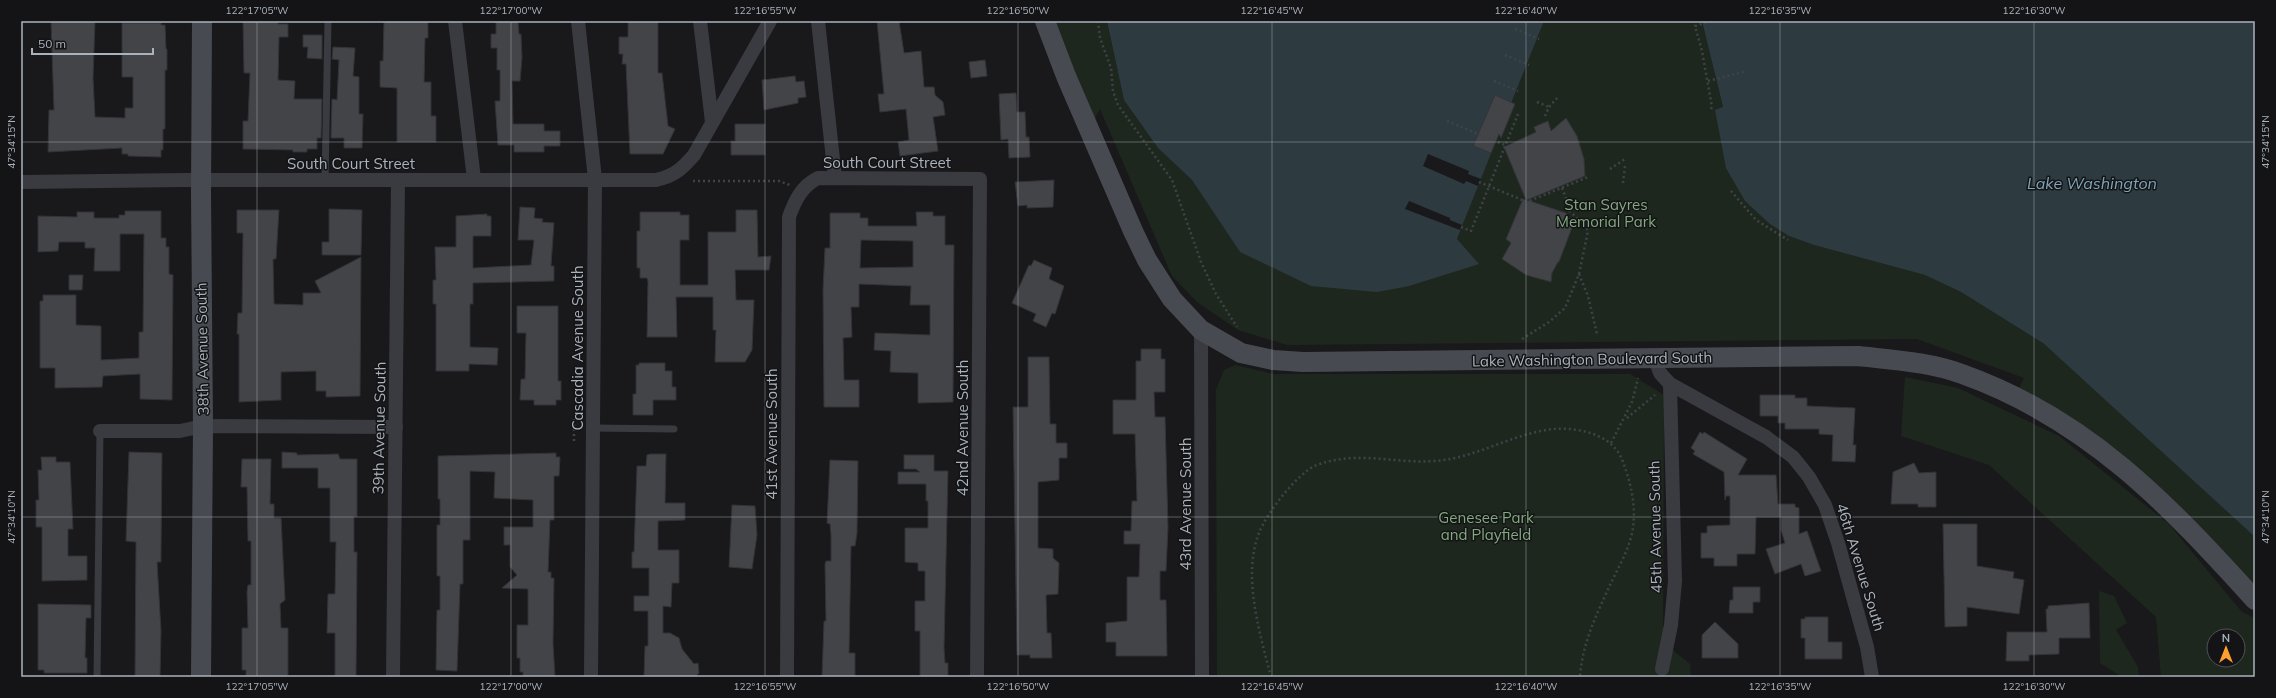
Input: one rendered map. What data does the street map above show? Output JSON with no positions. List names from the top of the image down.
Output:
{
  "streets": {
    "main road": ["38th Avenue South", "Lake Washington Boulevard South"],
    "street": [
      "South Court Street",
      "Cascadia Avenue South",
      "39th Avenue South",
      "42nd Avenue South",
      "41st Avenue South",
      "43rd Avenue South",
      "45th Avenue South",
      "46th Avenue South"
    ]
  },
  "crossings": [
    ["South Court Street", "Cascadia Avenue South"],
    ["South Court Street", "38th Avenue South"],
    ["South Court Street", "39th Avenue South"],
    ["South Court Street", "42nd Avenue South"],
    ["South Court Street", "41st Avenue South"],
    ["Lake Washington Boulevard South", "43rd Avenue South"],
    ["Lake Washington Boulevard South", "46th Avenue South"],
    ["45th Avenue South", "46th Avenue South"]
  ],
  "water": ["Lake Washington"],
  "parks": ["Stan Sayres Memorial Park", "Genesee Park and Playfield"],
  "scale_bar": "50 m",
  "north": "top",
  "coordinates": [
    "122°17'05\"W",
    "122°17'00\"W",
    "122°16'55\"W",
    "122°16'50\"W",
    "122°16'45\"W",
    "122°16'40\"W",
    "122°16'35\"W",
    "122°16'30\"W",
    "47°34'15\"N",
    "47°34'10\"N"
  ]
}
